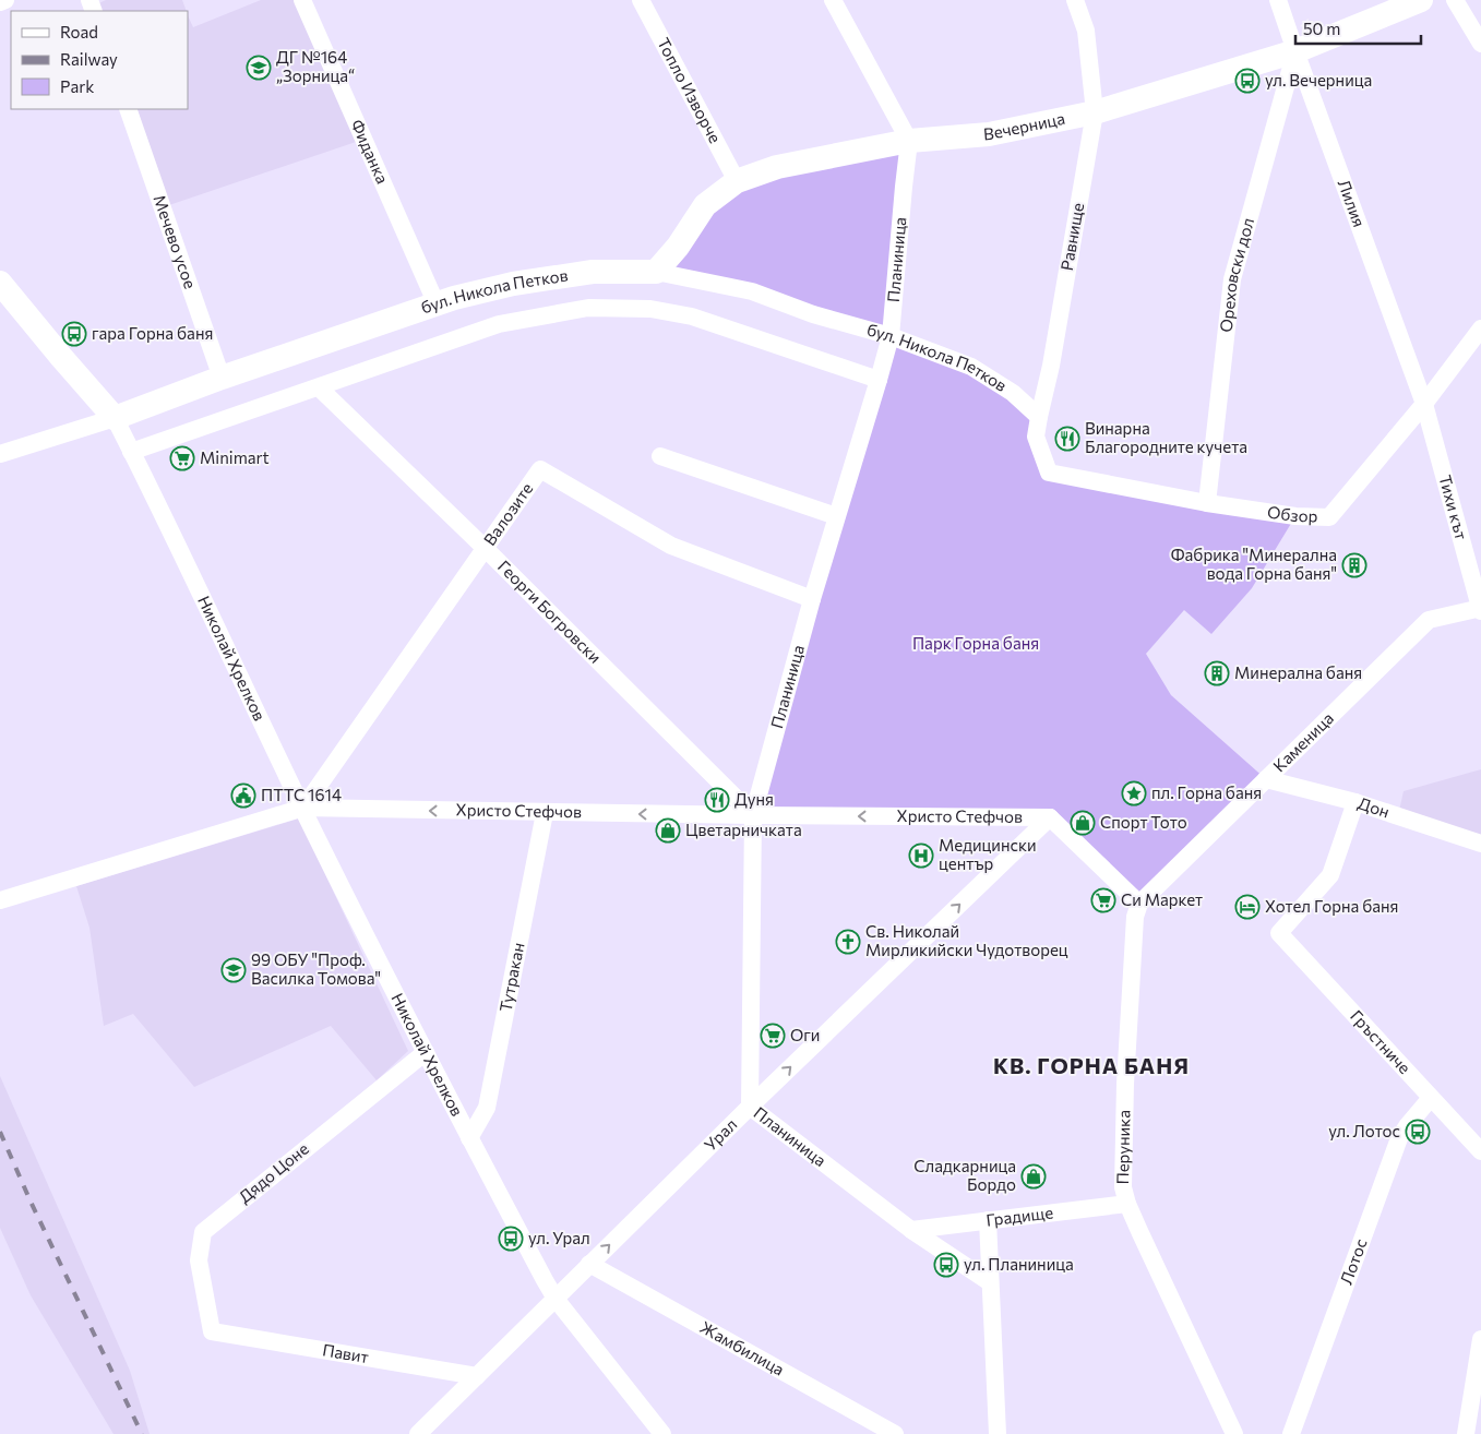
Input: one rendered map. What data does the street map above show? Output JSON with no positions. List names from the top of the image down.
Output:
{
  "streets": {
    "street": [
      "Топло Изворче",
      "Вечерница",
      "Фиданка",
      "Лилия",
      "Равнище",
      "Мечево усое",
      "Планиница",
      "Ореховски дол",
      "бул. Никола Петков",
      "Тихи кът",
      "Обзор",
      "Валозите",
      "Георги Богровски",
      "Николай Хрелков",
      "Каменица",
      "Дон",
      "Христо Стефчов",
      "Тутракан",
      "Гръстниче",
      "Урал",
      "Перуника",
      "Дядо Цоне",
      "Градище",
      "Лотос",
      "Жамбилица",
      "Павит"
    ]
  },
  "crossings": [
    ["Топло Изворче", "Вечерница"],
    ["Вечерница", "Лилия"],
    ["Вечерница", "Равнище"],
    ["Вечерница", "Планиница"],
    ["Вечерница", "Ореховски дол"],
    ["Вечерница", "бул. Никола Петков"],
    ["Фиданка", "бул. Никола Петков"],
    ["Лилия", "Ореховски дол"],
    ["Лилия", "Тихи кът"],
    ["Лилия", "Обзор"],
    ["Равнище", "бул. Никола Петков"],
    ["Равнище", "Обзор"],
    ["Мечево усое", "бул. Никола Петков"],
    ["Планиница", "бул. Никола Петков"],
    ["Планиница", "Валозите"],
    ["Планиница", "Георги Богровски"],
    ["Планиница", "Христо Стефчов"],
    ["Планиница", "Урал"],
    ["Планиница", "Градище"],
    ["Ореховски дол", "Обзор"],
    ["бул. Никола Петков", "Георги Богровски"],
    ["бул. Никола Петков", "Николай Хрелков"],
    ["Тихи кът", "Обзор"],
    ["Тихи кът", "Каменица"],
    ["Валозите", "Георги Богровски"],
    ["Валозите", "Николай Хрелков"],
    ["Валозите", "Христо Стефчов"],
    ["Георги Богровски", "Христо Стефчов"],
    ["Николай Хрелков", "Христо Стефчов"],
    ["Николай Хрелков", "Тутракан"],
    ["Николай Хрелков", "Урал"],
    ["Николай Хрелков", "Дядо Цоне"],
    ["Каменица", "Дон"],
    ["Каменица", "Перуника"],
    ["Дон", "Гръстниче"],
    ["Христо Стефчов", "Тутракан"],
    ["Христо Стефчов", "Урал"],
    ["Гръстниче", "Лотос"],
    ["Урал", "Жамбилица"],
    ["Урал", "Павит"],
    ["Перуника", "Градище"],
    ["Дядо Цоне", "Павит"]
  ],
  "one_way": ["Христо Стефчов", "Урал"],
  "districts": ["КВ. ГОРНА БАНЯ"],
  "parks": ["Парк Горна баня"],
  "places": {
    "school or university": ["ДГ №164 „Зорница“", "99 ОБУ \"Проф. Василка Томова\""],
    "bus stop": [
      "ул. Вечерница",
      "гара Горна баня",
      "ул. Лотос",
      "ул. Урал",
      "ул. Планиница"
    ],
    "restaurant": ["Винарна Благородните кучета", "Дуня"],
    "supermarket": ["Minimart", "Си Маркет", "Оги"],
    "building": ["Фабрика \"Минерална вода Горна баня\"", "Минерална баня"],
    "place": ["пл. Горна баня"],
    "public building": ["ПТТС 1614"],
    "shop": ["Спорт Тото", "Цветарничката", "Сладкарница Бордо"],
    "hospital": ["Медицински център"],
    "hotel": ["Хотел Горна баня"],
    "church": ["Св. Николай Мирликийски Чудотворец"]
  },
  "legend": ["Road", "Railway", "Park"],
  "scale_bar": "50 m"
}
